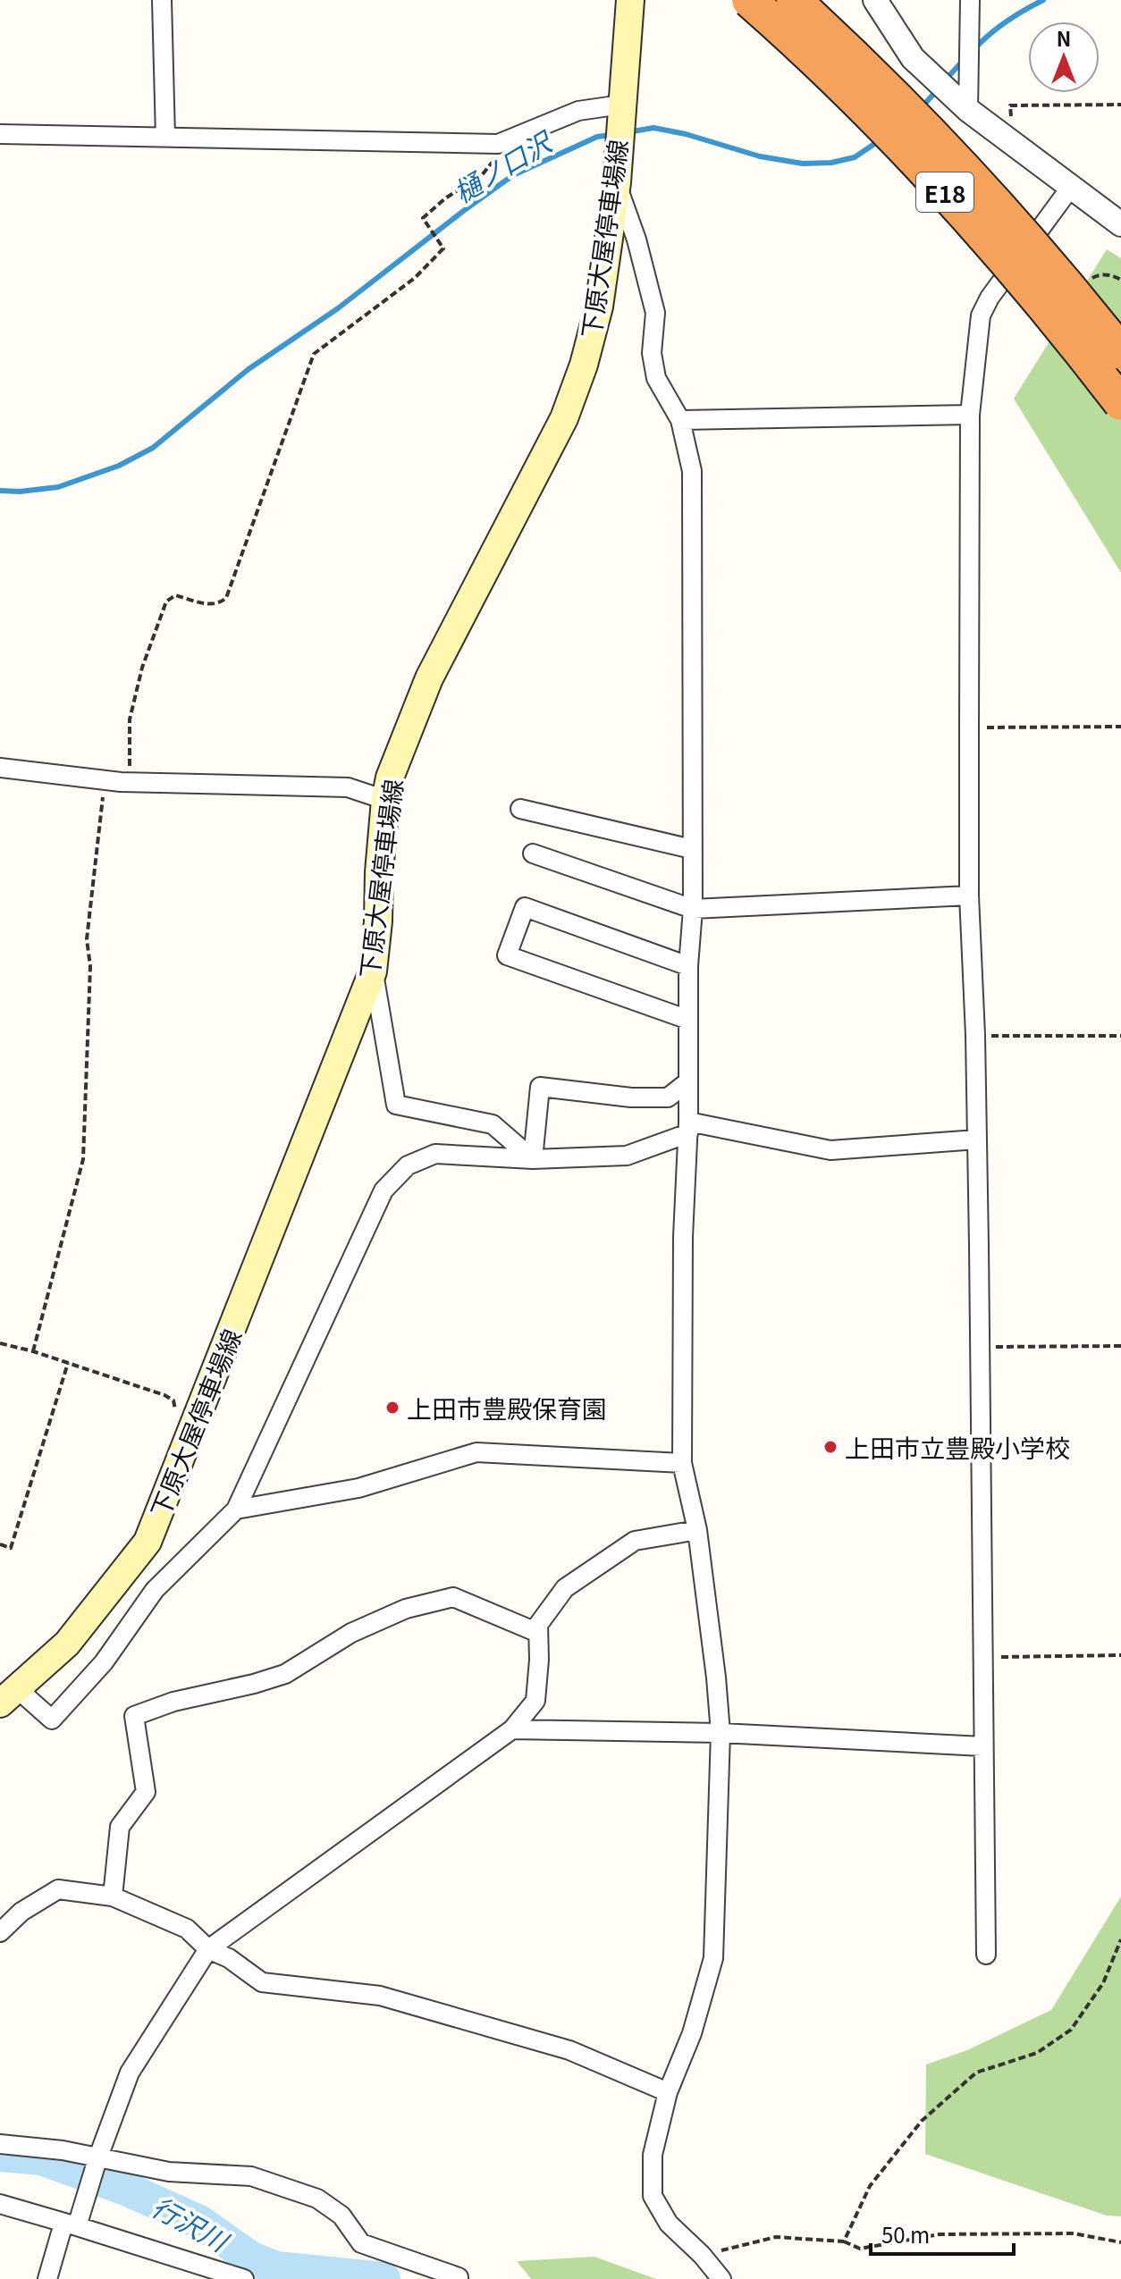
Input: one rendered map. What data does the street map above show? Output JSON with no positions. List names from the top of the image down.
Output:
{
  "streets": {
    "highway": ["E18"],
    "main road": ["下原大屋停車場線"]
  },
  "water": ["樋ノ口沢", "行沢川"],
  "places": ["上田市豊殿保育園", "上田市立豊殿小学校"],
  "scale_bar": "50 m",
  "north": "top"
}
